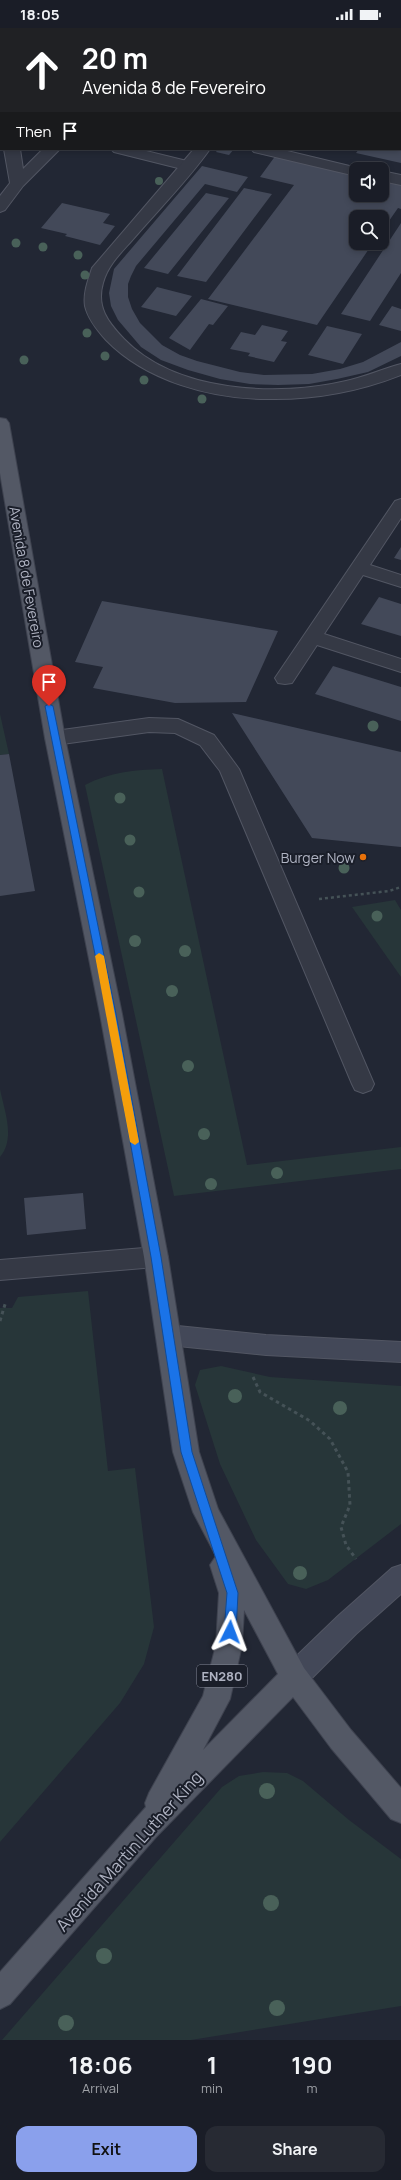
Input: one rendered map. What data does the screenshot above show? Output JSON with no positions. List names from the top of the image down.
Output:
{
  "streets": {
    "main road": ["Avenida 8 de Fevereiro", "EN280", "Avenida Martin Luther King"]
  },
  "crossings": [
    ["Avenida 8 de Fevereiro", "EN280"],
    ["Avenida 8 de Fevereiro", "Avenida Martin Luther King"],
    ["EN280", "Avenida Martin Luther King"]
  ],
  "places": ["Burger Now"],
  "page": {
    "status": "18:05",
    "turn": ["20 m", "Avenida 8 de Fevereiro"],
    "then": "Then",
    "eta": [
      "18:06",
      "Arrival",
      "1",
      "min",
      "190",
      "m"
    ],
    "buttons": ["Exit", "Share"]
  }
}
